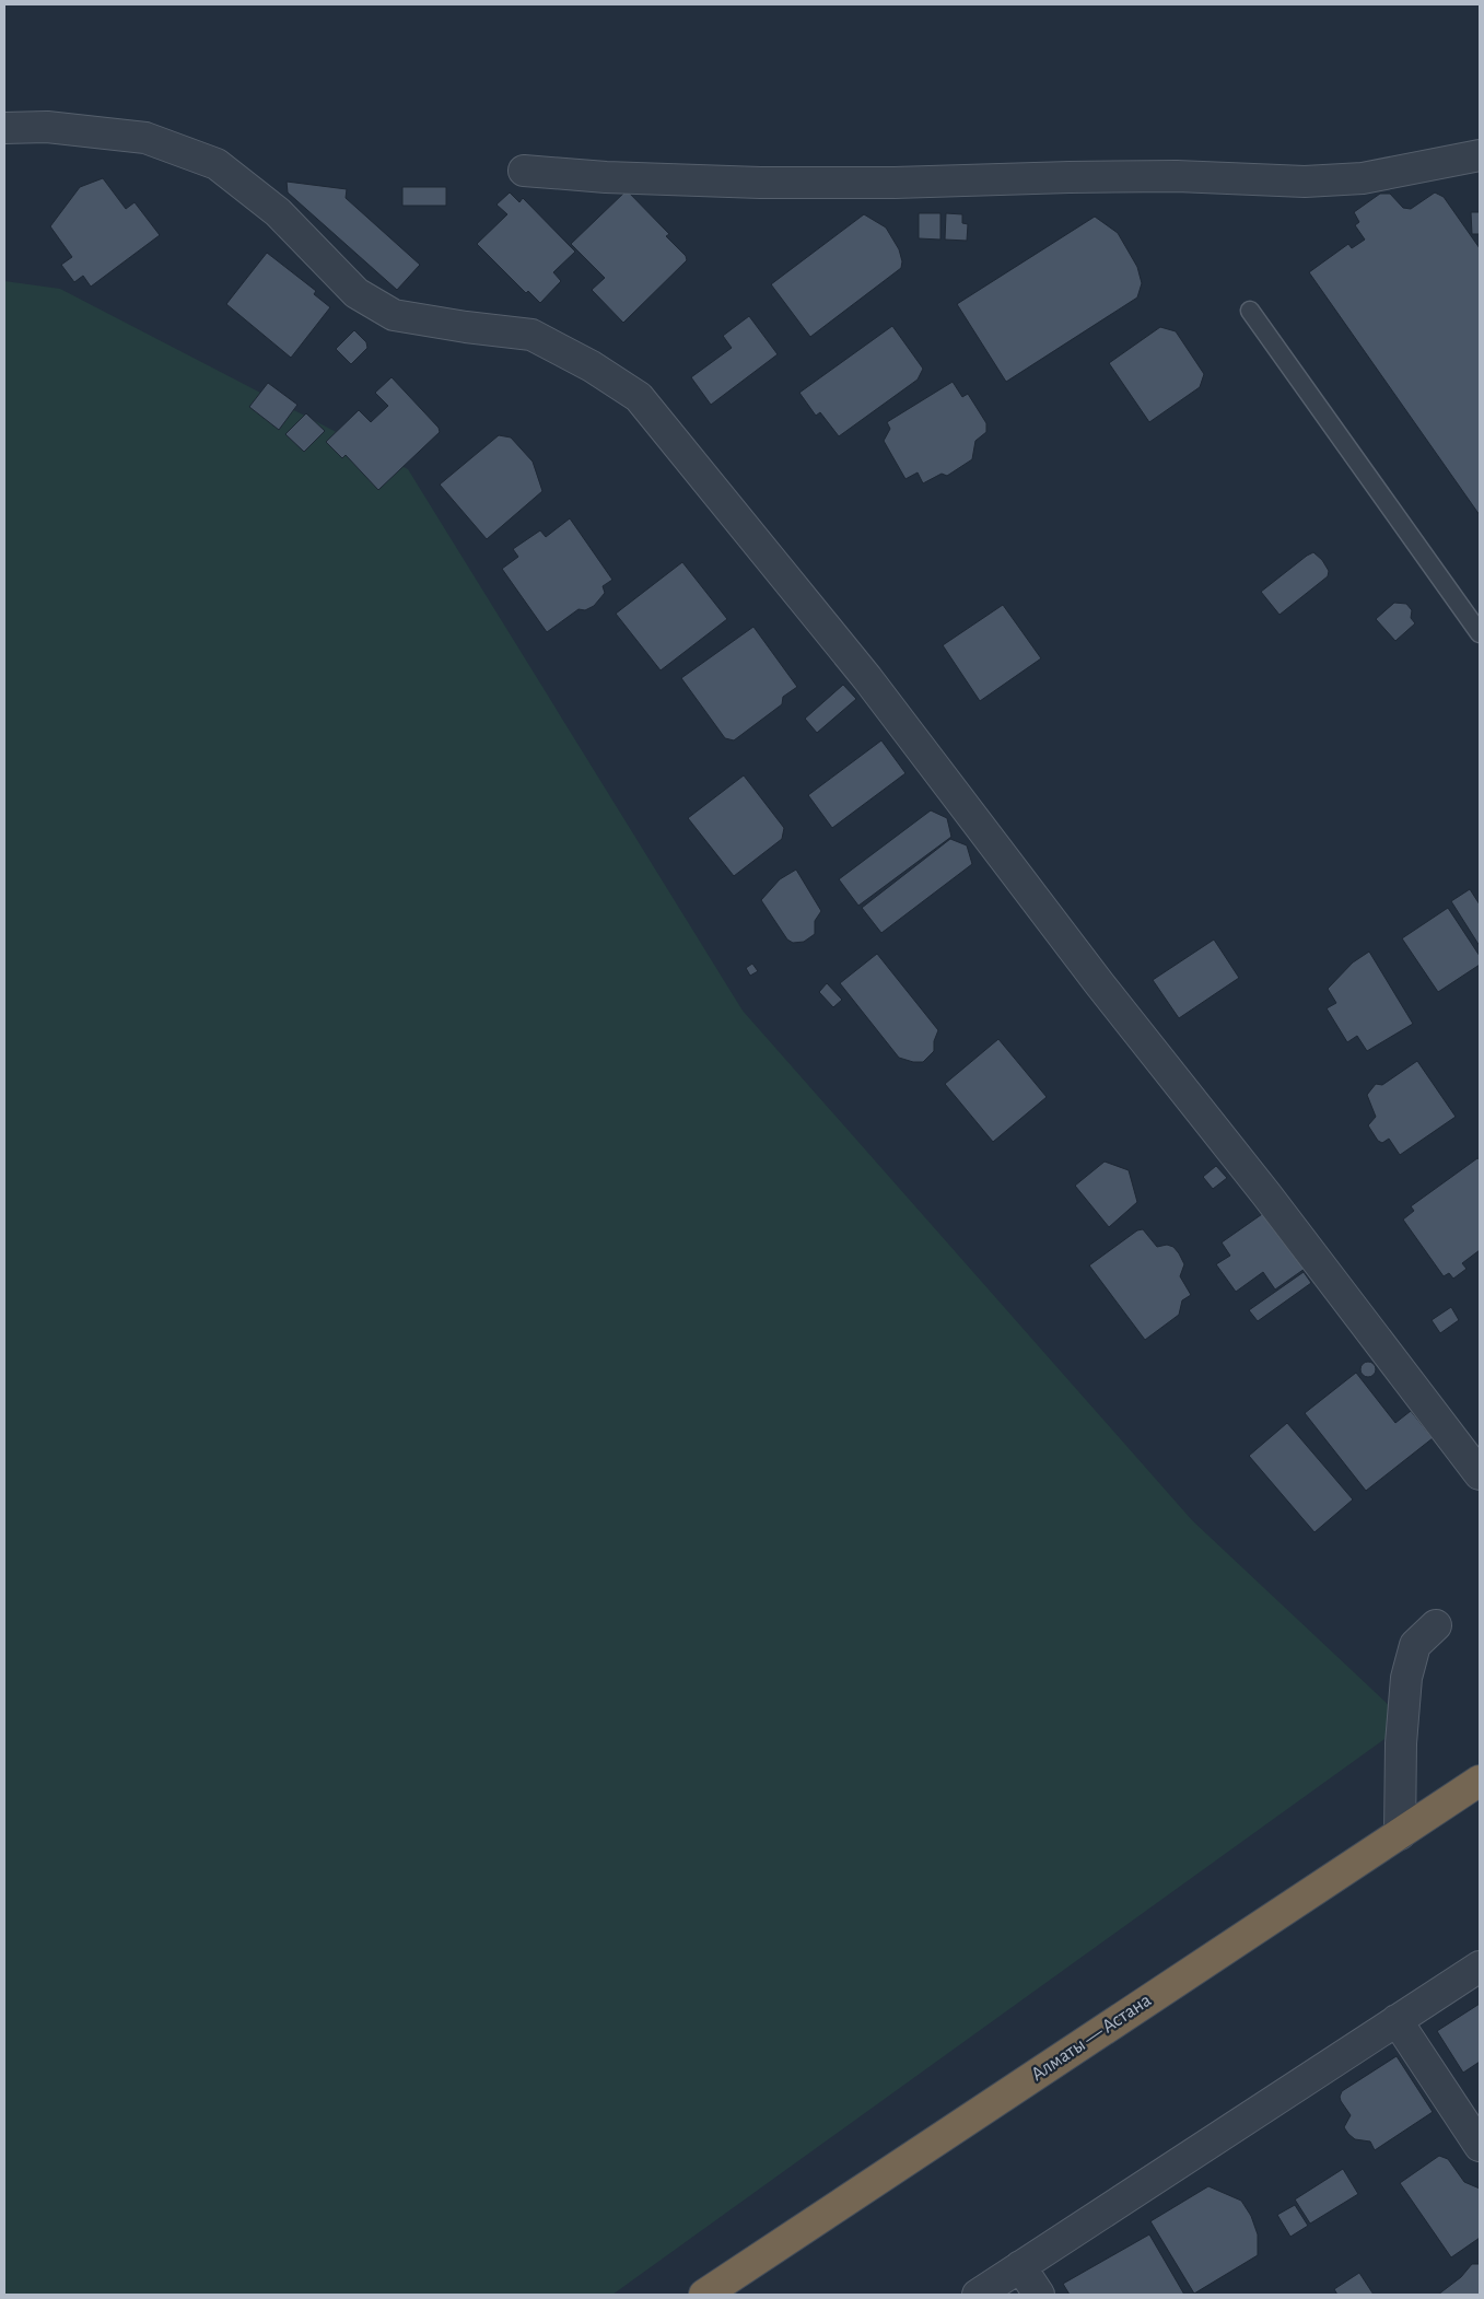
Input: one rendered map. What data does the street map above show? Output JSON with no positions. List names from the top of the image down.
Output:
{
  "streets": {
    "highway": ["Алматы — Астана"]
  }
}
